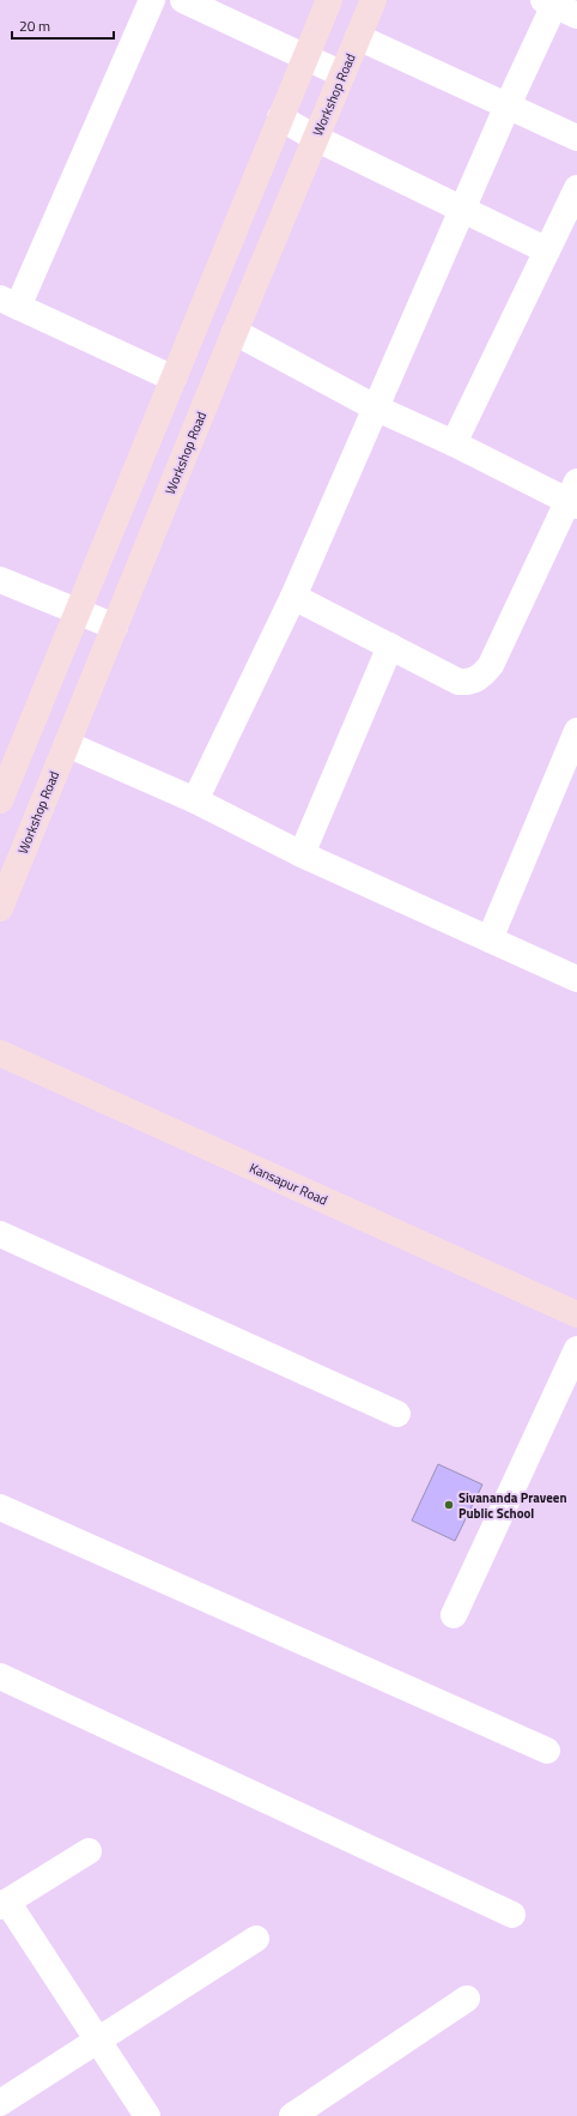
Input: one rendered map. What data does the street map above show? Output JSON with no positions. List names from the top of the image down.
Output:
{
  "streets": {
    "main road": ["Workshop Road", "Kansapur Road"]
  },
  "places": ["Sivananda Praveen Public School"],
  "scale_bar": "20 m"
}
